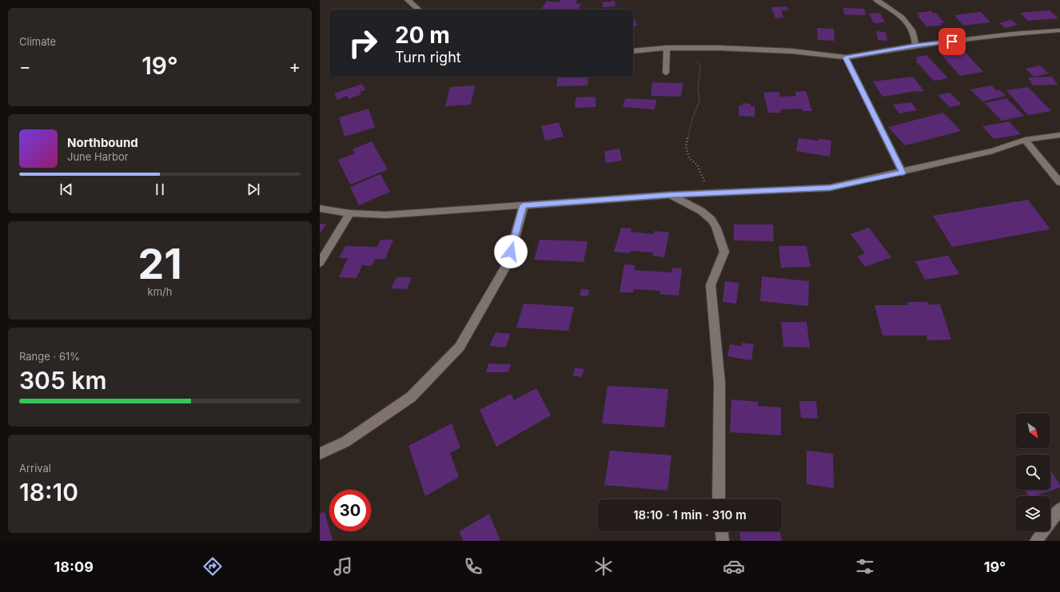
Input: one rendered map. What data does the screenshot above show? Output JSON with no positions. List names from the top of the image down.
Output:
{
  "north": "bottom right",
  "page": {
    "tile": [
      "Climate",
      ["21", "km/h"],
      ["Range · 61%", "305 km"],
      ["Arrival", "18:10"]
    ],
    "turn": ["20 m", "Turn right"],
    "heat": ["−", "19°", "+"],
    "song": ["Northbound", "June Harbor"],
    "limit": "30",
    "trip": "18:10 · 1 min · 310 m",
    "tabs": ["18:09", "19°"]
  }
}
